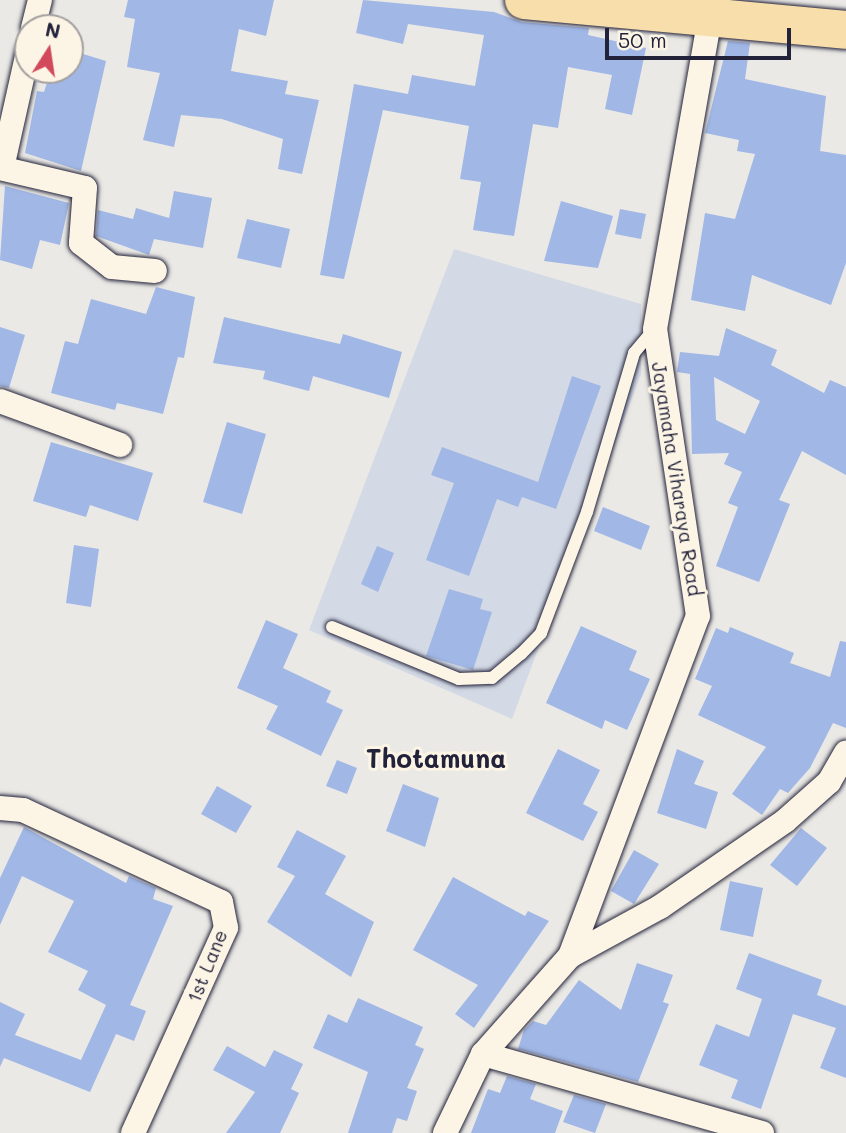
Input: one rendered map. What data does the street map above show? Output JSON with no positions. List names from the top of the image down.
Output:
{
  "streets": {
    "street": ["Jayamaha Viharaya Road", "1st Lane"]
  },
  "districts": ["Thotamuna"],
  "scale_bar": "50 m",
  "north": "top"
}
